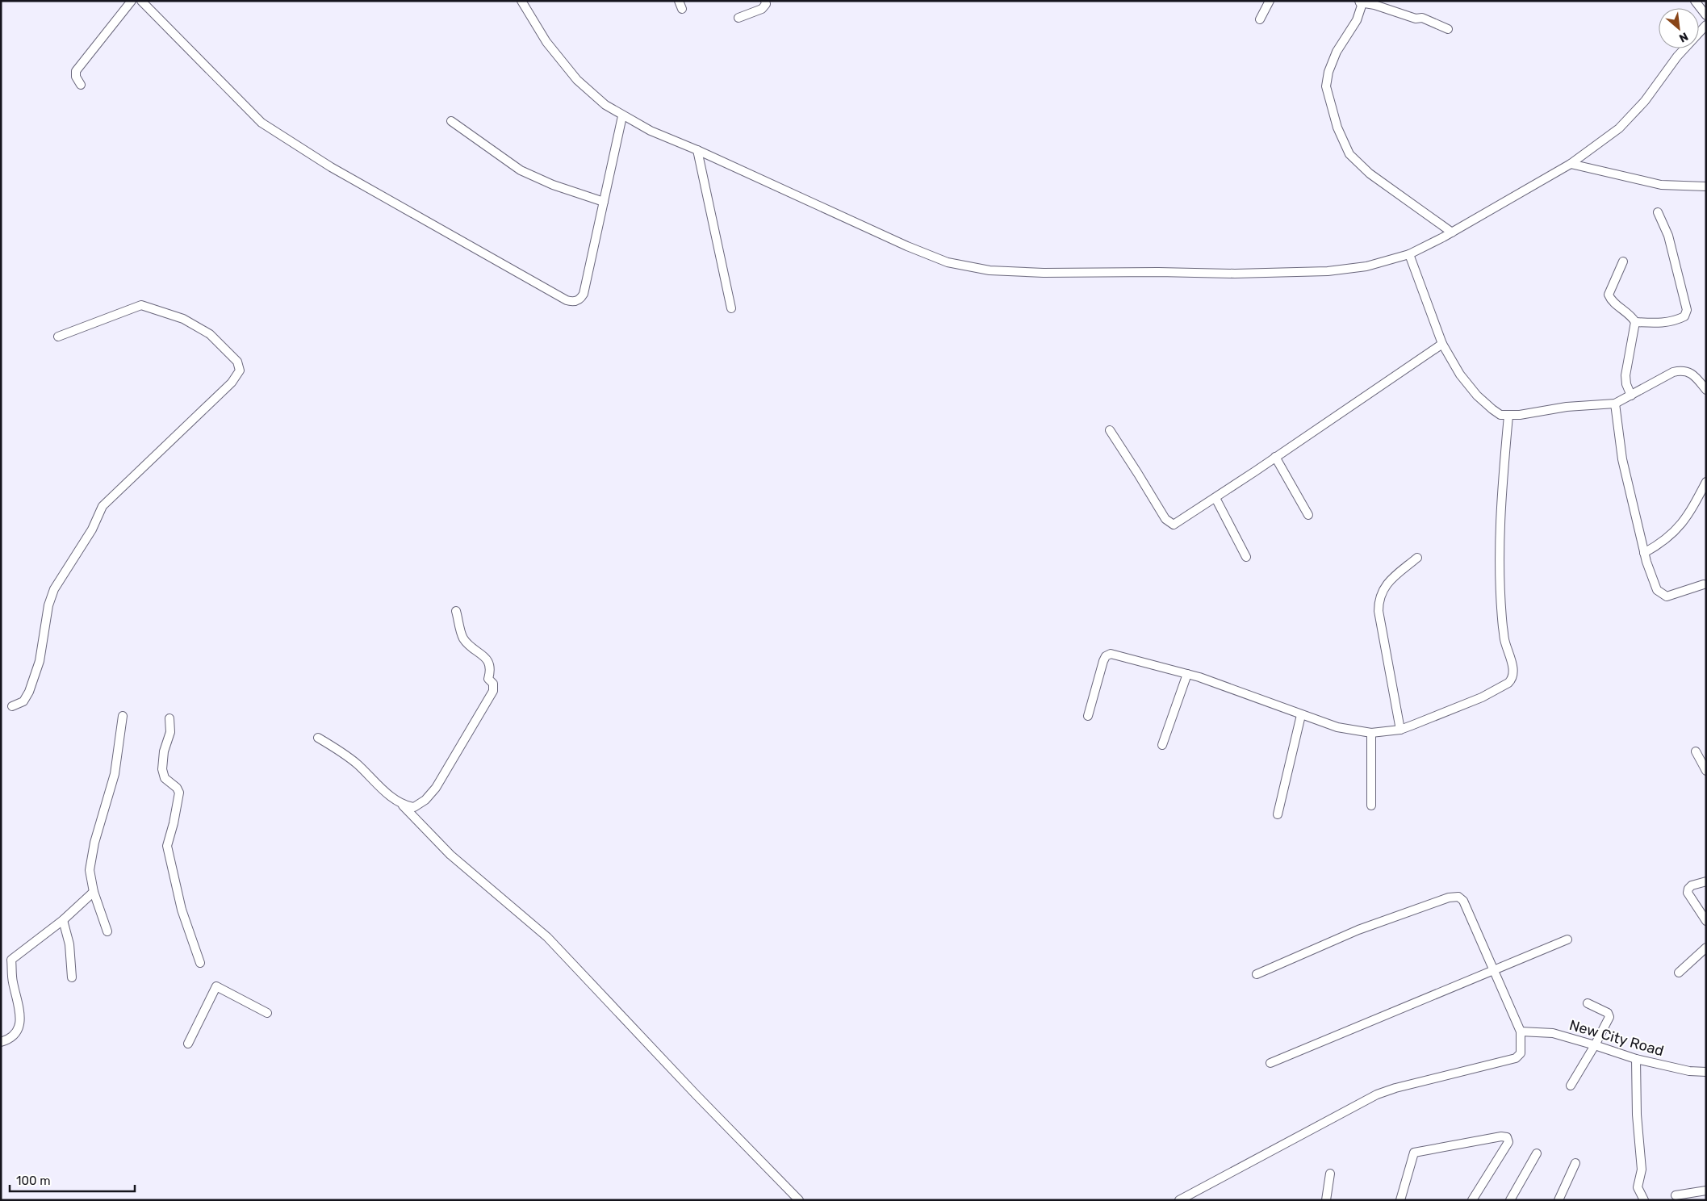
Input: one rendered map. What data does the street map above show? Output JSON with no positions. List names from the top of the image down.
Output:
{
  "streets": {
    "street": ["New City Road"]
  },
  "scale_bar": "100 m",
  "north": "bottom right"
}
